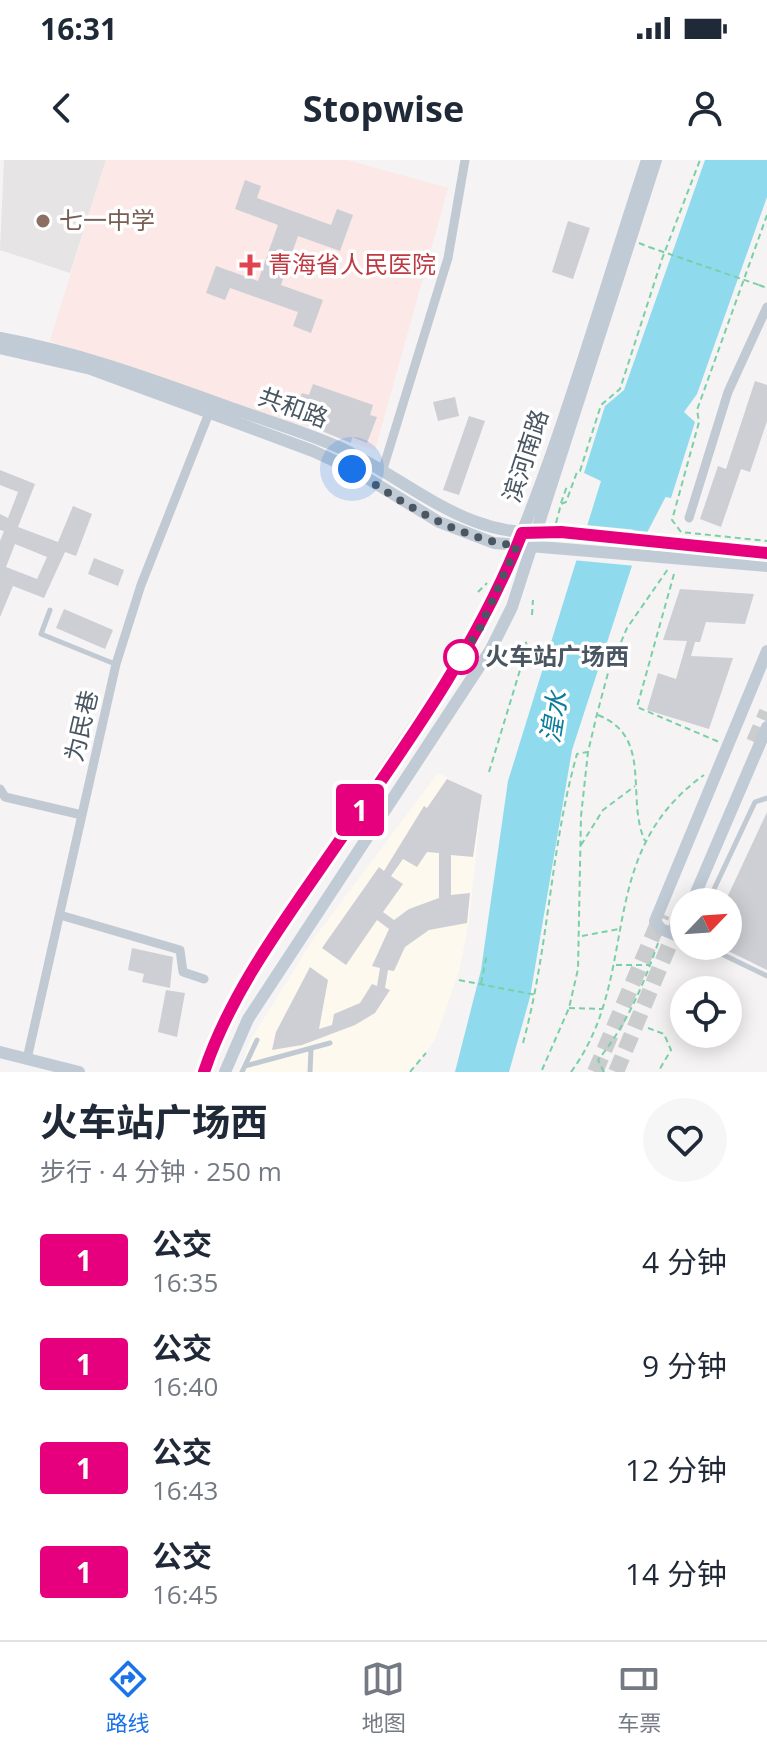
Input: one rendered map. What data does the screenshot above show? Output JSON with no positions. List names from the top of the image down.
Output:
{
  "streets": {
    "main road": ["共和路", "滨河南路"],
    "street": ["为民巷"]
  },
  "crossings": [
    ["共和路", "滨河南路"],
    ["共和路", "为民巷"]
  ],
  "water": ["湟水"],
  "places": {
    "other": ["七一中学", "火车站广场西"],
    "health": ["青海省人民医院"]
  },
  "lines": ["bus line 1"],
  "north": "top right",
  "page": {
    "status": "16:31",
    "header": "Stopwise",
    "on_map": "1",
    "heading": ["火车站广场西", "步行 · 4 分钟 · 250 m"],
    "list": [
      {
        "mark": "1",
        "name": "公交",
        "note": "16:35",
        "value": "4 分钟"
      },
      {
        "mark": "1",
        "name": "公交",
        "note": "16:40",
        "value": "9 分钟"
      },
      {
        "mark": "1",
        "name": "公交",
        "note": "16:43",
        "value": "12 分钟"
      },
      {
        "mark": "1",
        "name": "公交",
        "note": "16:45",
        "value": "14 分钟"
      }
    ],
    "tabs": ["路线", "地图", "车票"]
  }
}
